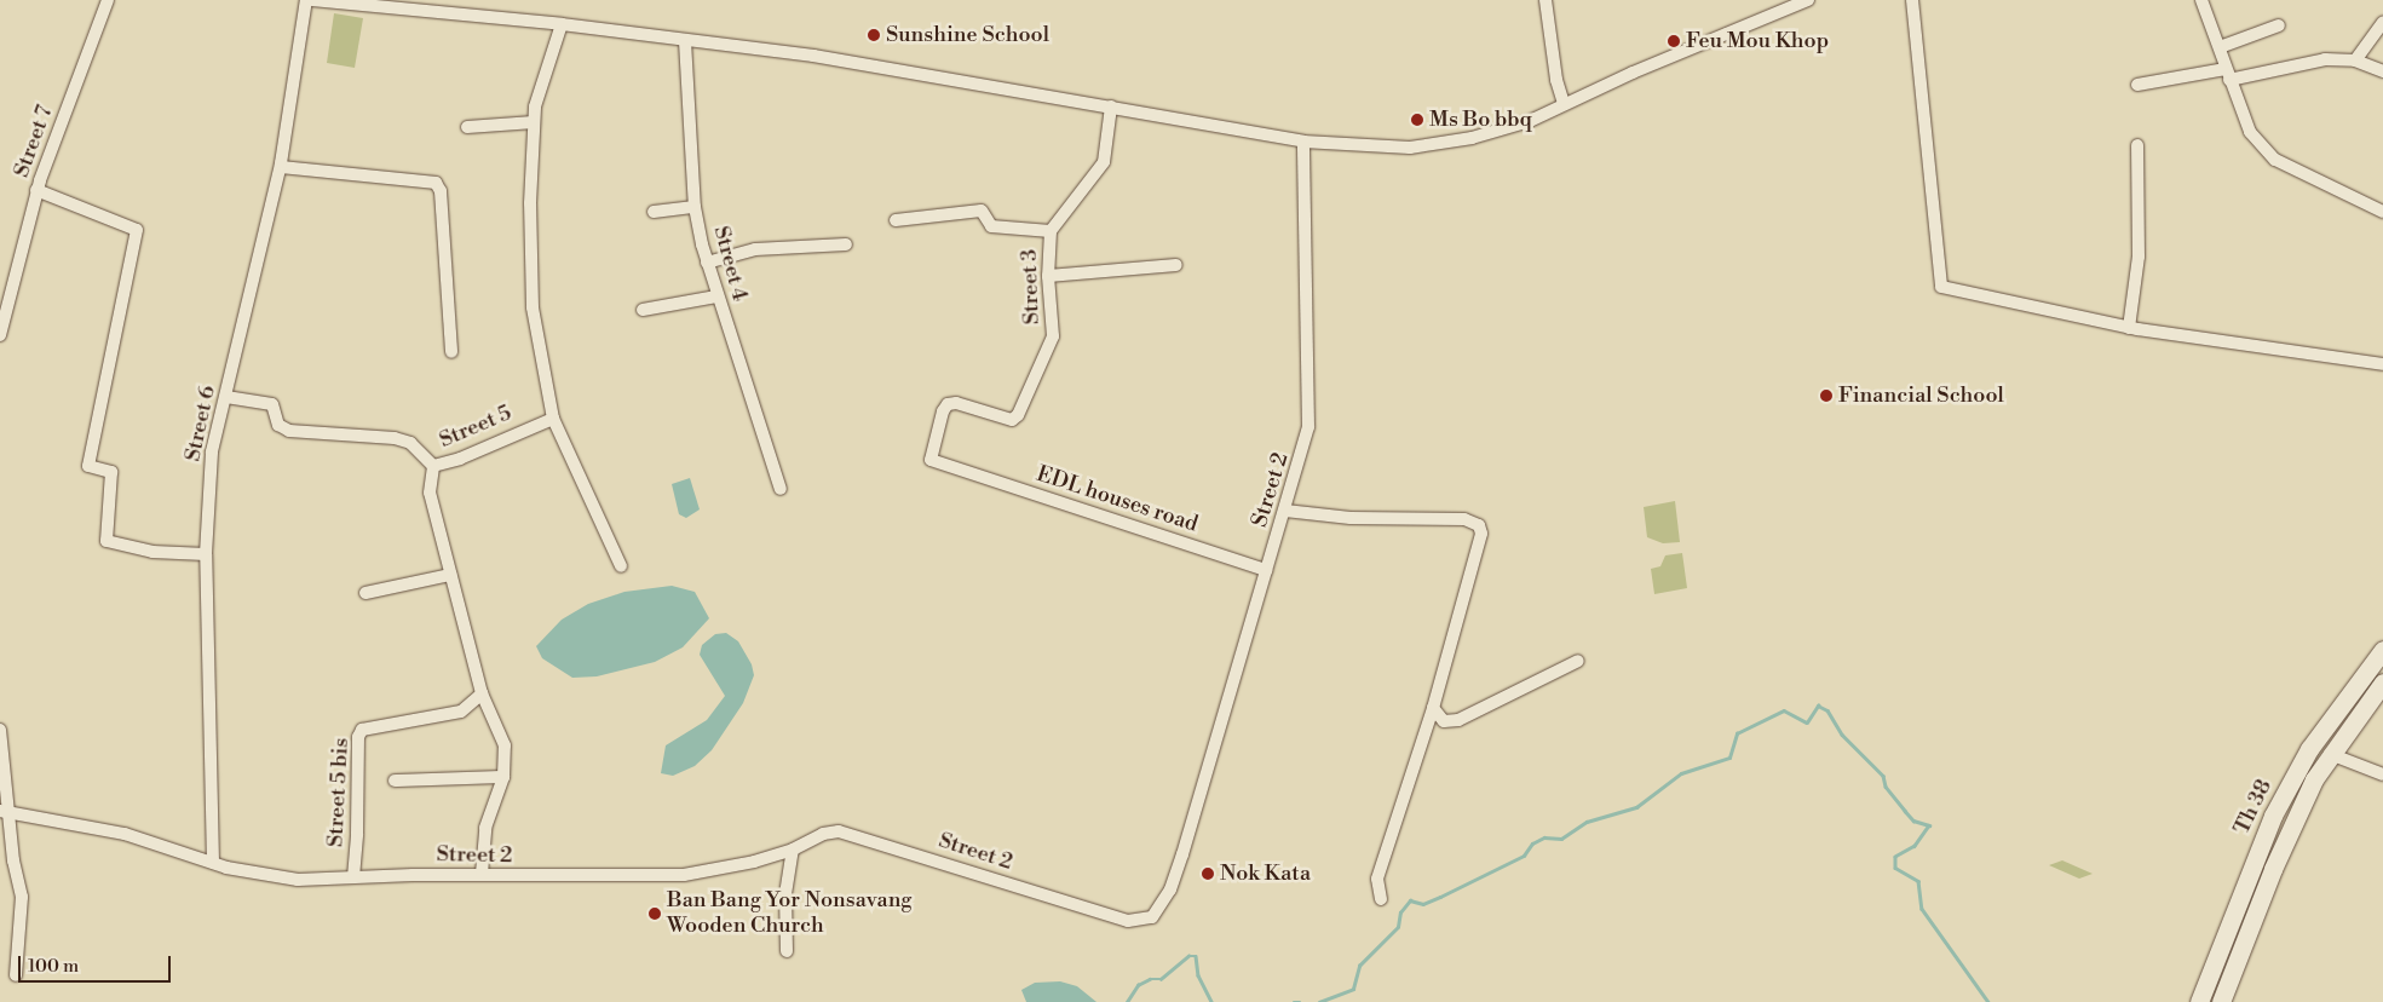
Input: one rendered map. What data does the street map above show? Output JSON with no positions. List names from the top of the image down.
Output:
{
  "streets": {
    "street": [
      "Street 7",
      "Street 4",
      "Street 3",
      "Street 6",
      "Street 5",
      "Street 2",
      "EDL houses road",
      "Street 5 bis",
      "Th 38"
    ]
  },
  "crossings": [
    ["Street 3", "EDL houses road"],
    ["Street 6", "Street 2"],
    ["Street 5", "Street 2"],
    ["Street 5", "Street 5 bis"],
    ["Street 2", "EDL houses road"],
    ["Street 2", "Street 5 bis"]
  ],
  "places": [
    "Sunshine School",
    "Feu Mou Khop",
    "Ms Bo bbq",
    "Financial School",
    "Nok Kata",
    "Ban Bang Yor Nonsavang Wooden Church"
  ],
  "scale_bar": "100 m"
}
